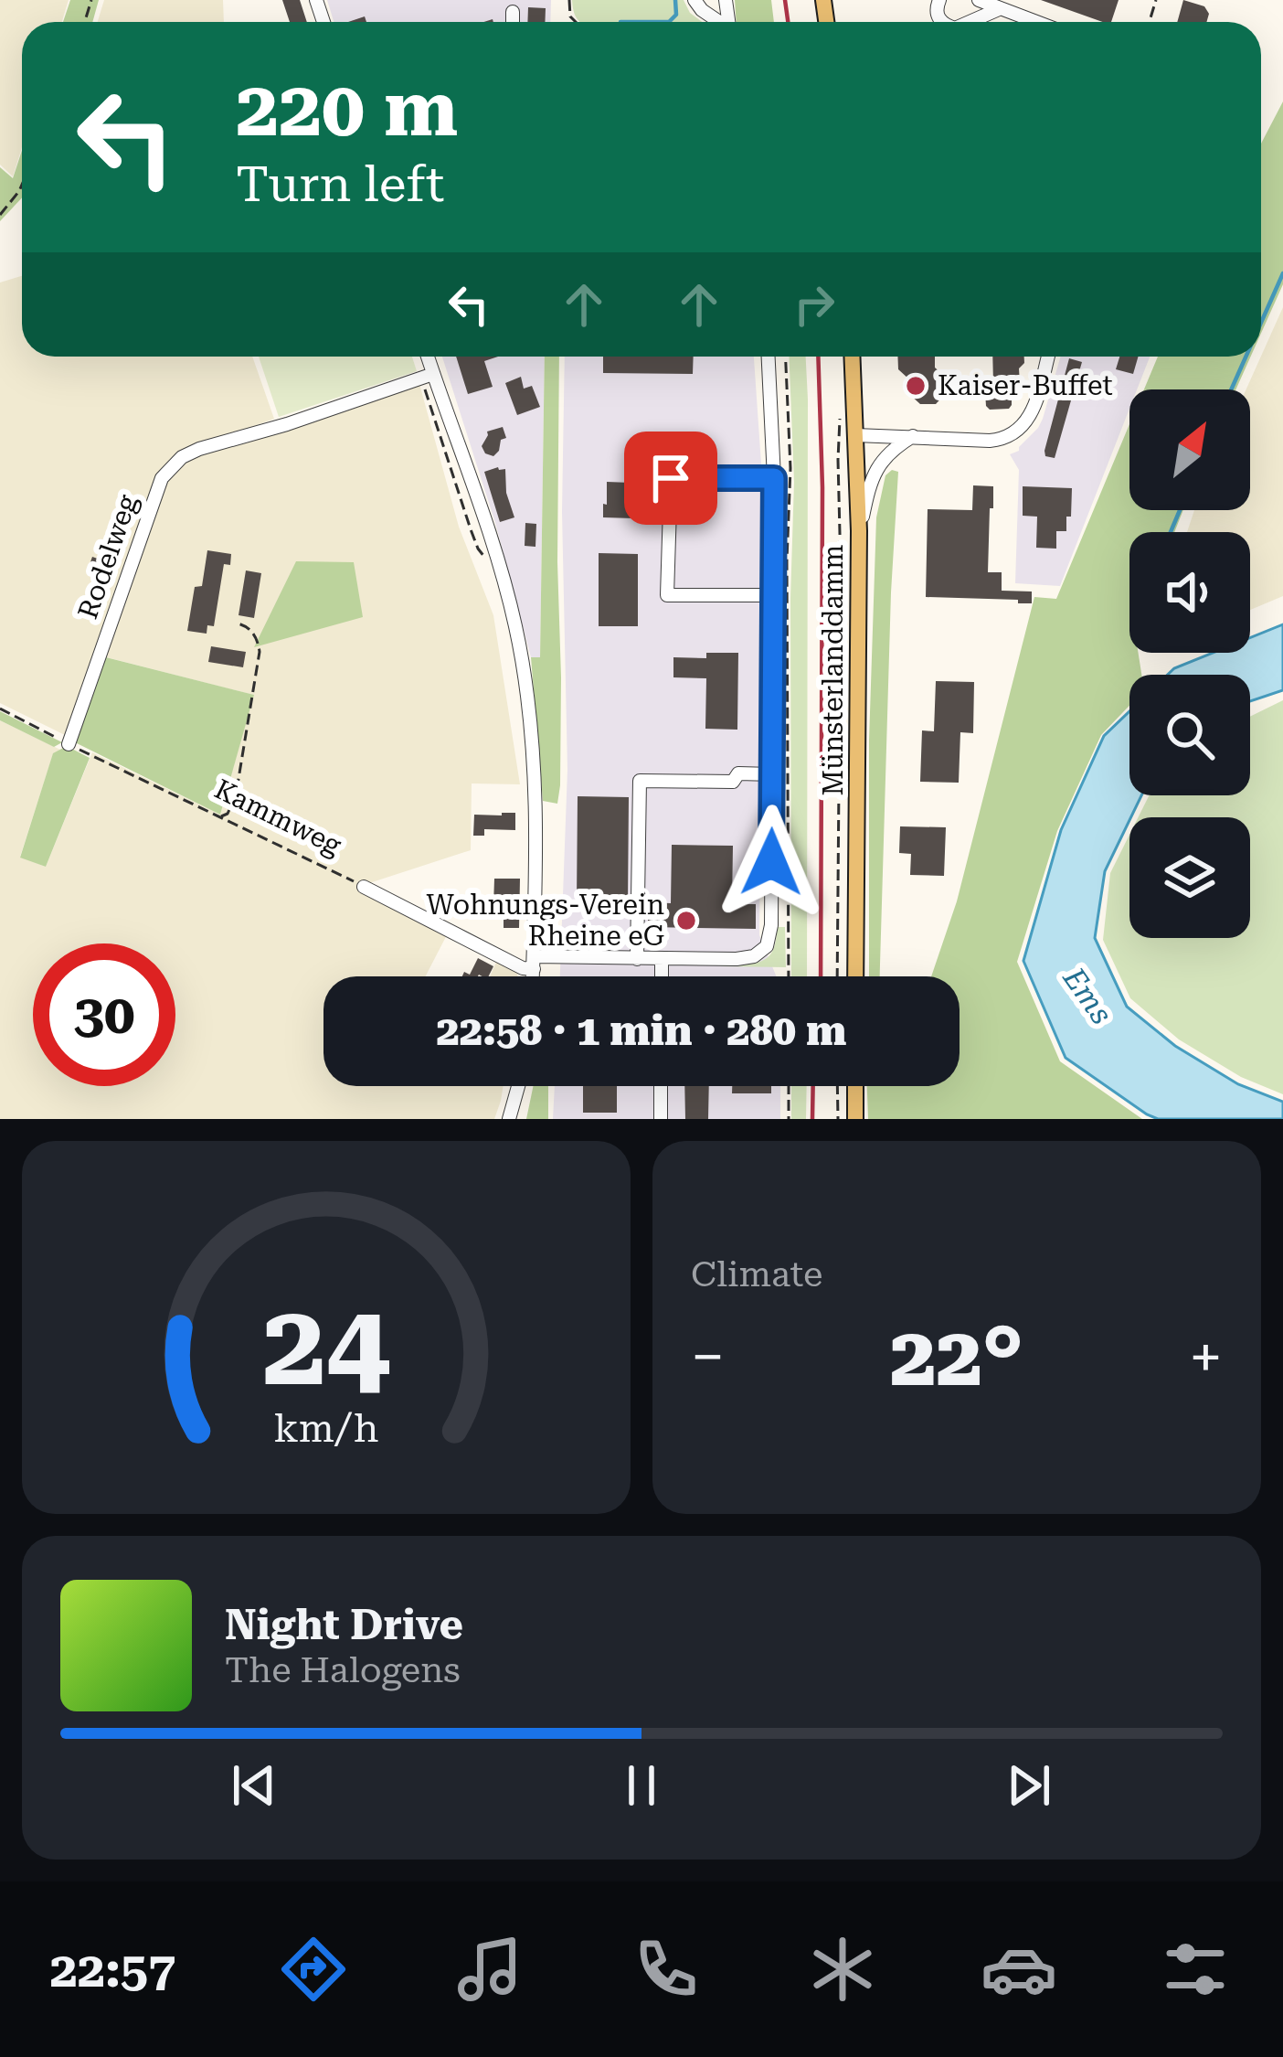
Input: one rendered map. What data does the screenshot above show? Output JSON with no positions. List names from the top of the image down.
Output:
{
  "streets": {
    "main road": ["Münsterlanddamm"],
    "street": ["Rodelweg", "Kammweg"]
  },
  "crossings": [
    ["Rodelweg", "Kammweg"]
  ],
  "water": ["Ems"],
  "places": ["Kaiser-Buffet", "Wohnungs-Verein Rheine eG"],
  "north": "top right",
  "page": {
    "turn": ["220 m", "Turn left"],
    "limit": "30",
    "trip": "22:58 · 1 min · 280 m",
    "tile": "Climate",
    "heat": ["−", "22°", "+"],
    "song": ["Night Drive", "The Halogens"],
    "tabs": "22:57",
    "gauge": ["24", "km/h"]
  }
}
